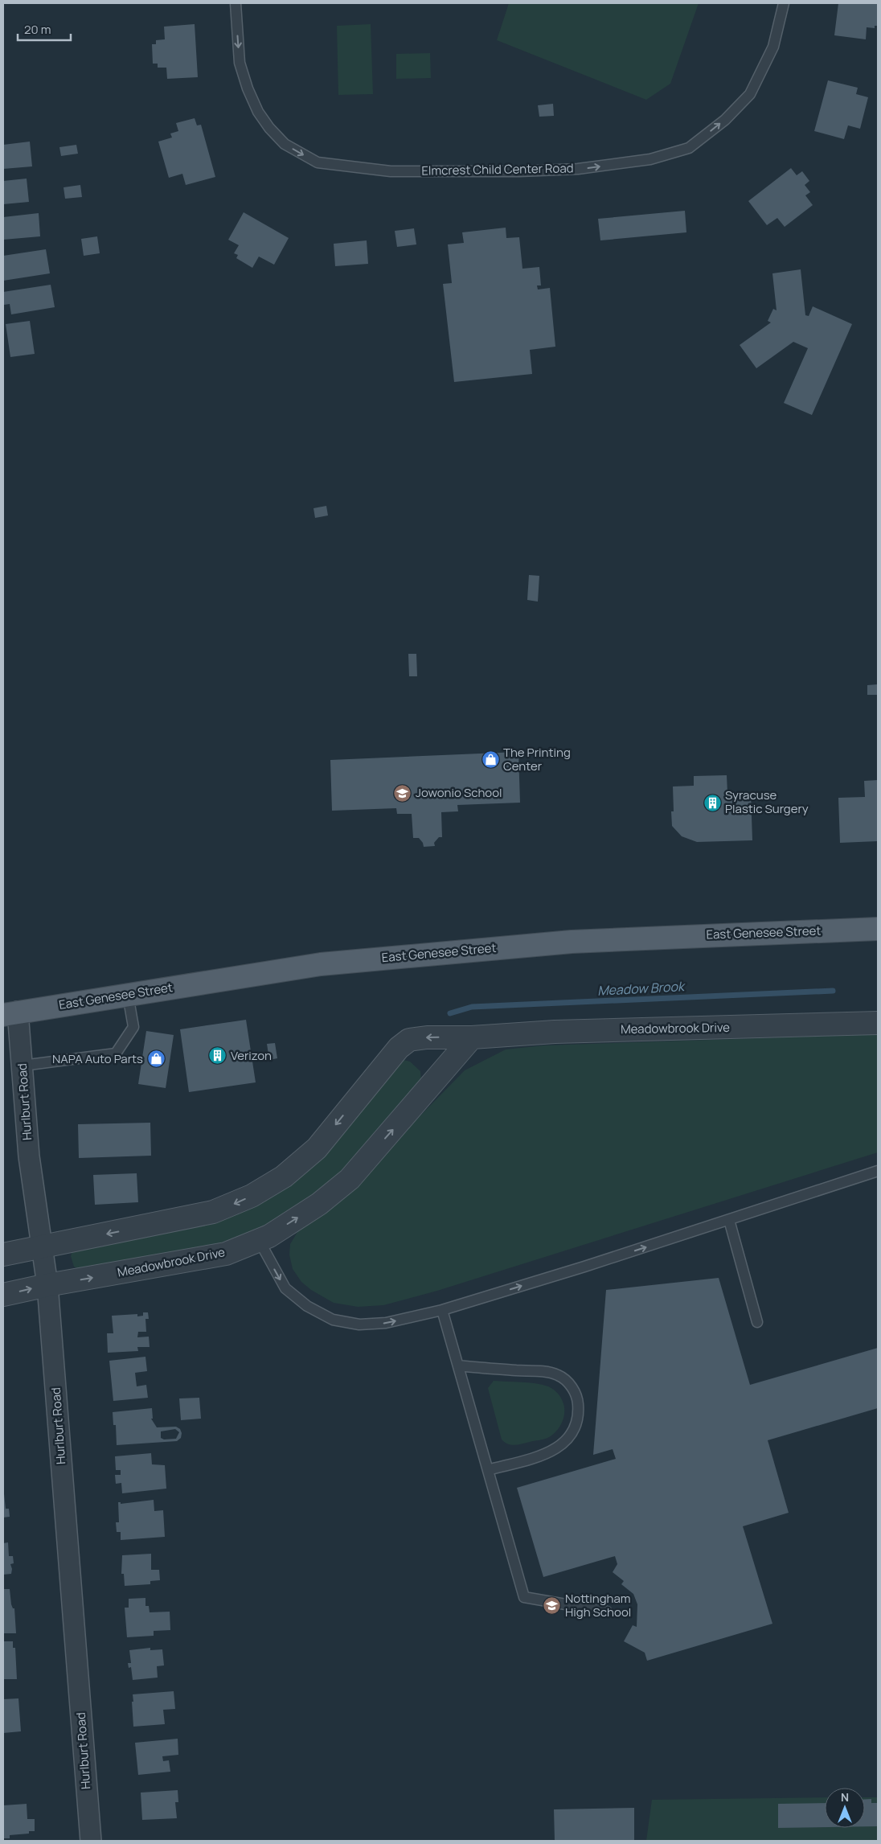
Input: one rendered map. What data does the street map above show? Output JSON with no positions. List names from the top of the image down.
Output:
{
  "streets": {
    "main road": ["East Genesee Street"],
    "street": ["Meadowbrook Drive", "Hurlburt Road"],
    "lane": ["Elmcrest Child Center Road"]
  },
  "crossings": [
    ["East Genesee Street", "Hurlburt Road"],
    ["Meadowbrook Drive", "Hurlburt Road"]
  ],
  "water": ["Meadow Brook"],
  "places": {
    "shop": ["The Printing Center", "NAPA Auto Parts"],
    "school or university": ["Jowonio School", "Nottingham High School"],
    "building": ["Syracuse Plastic Surgery", "Verizon"]
  },
  "scale_bar": "20 m",
  "north": "top"
}
